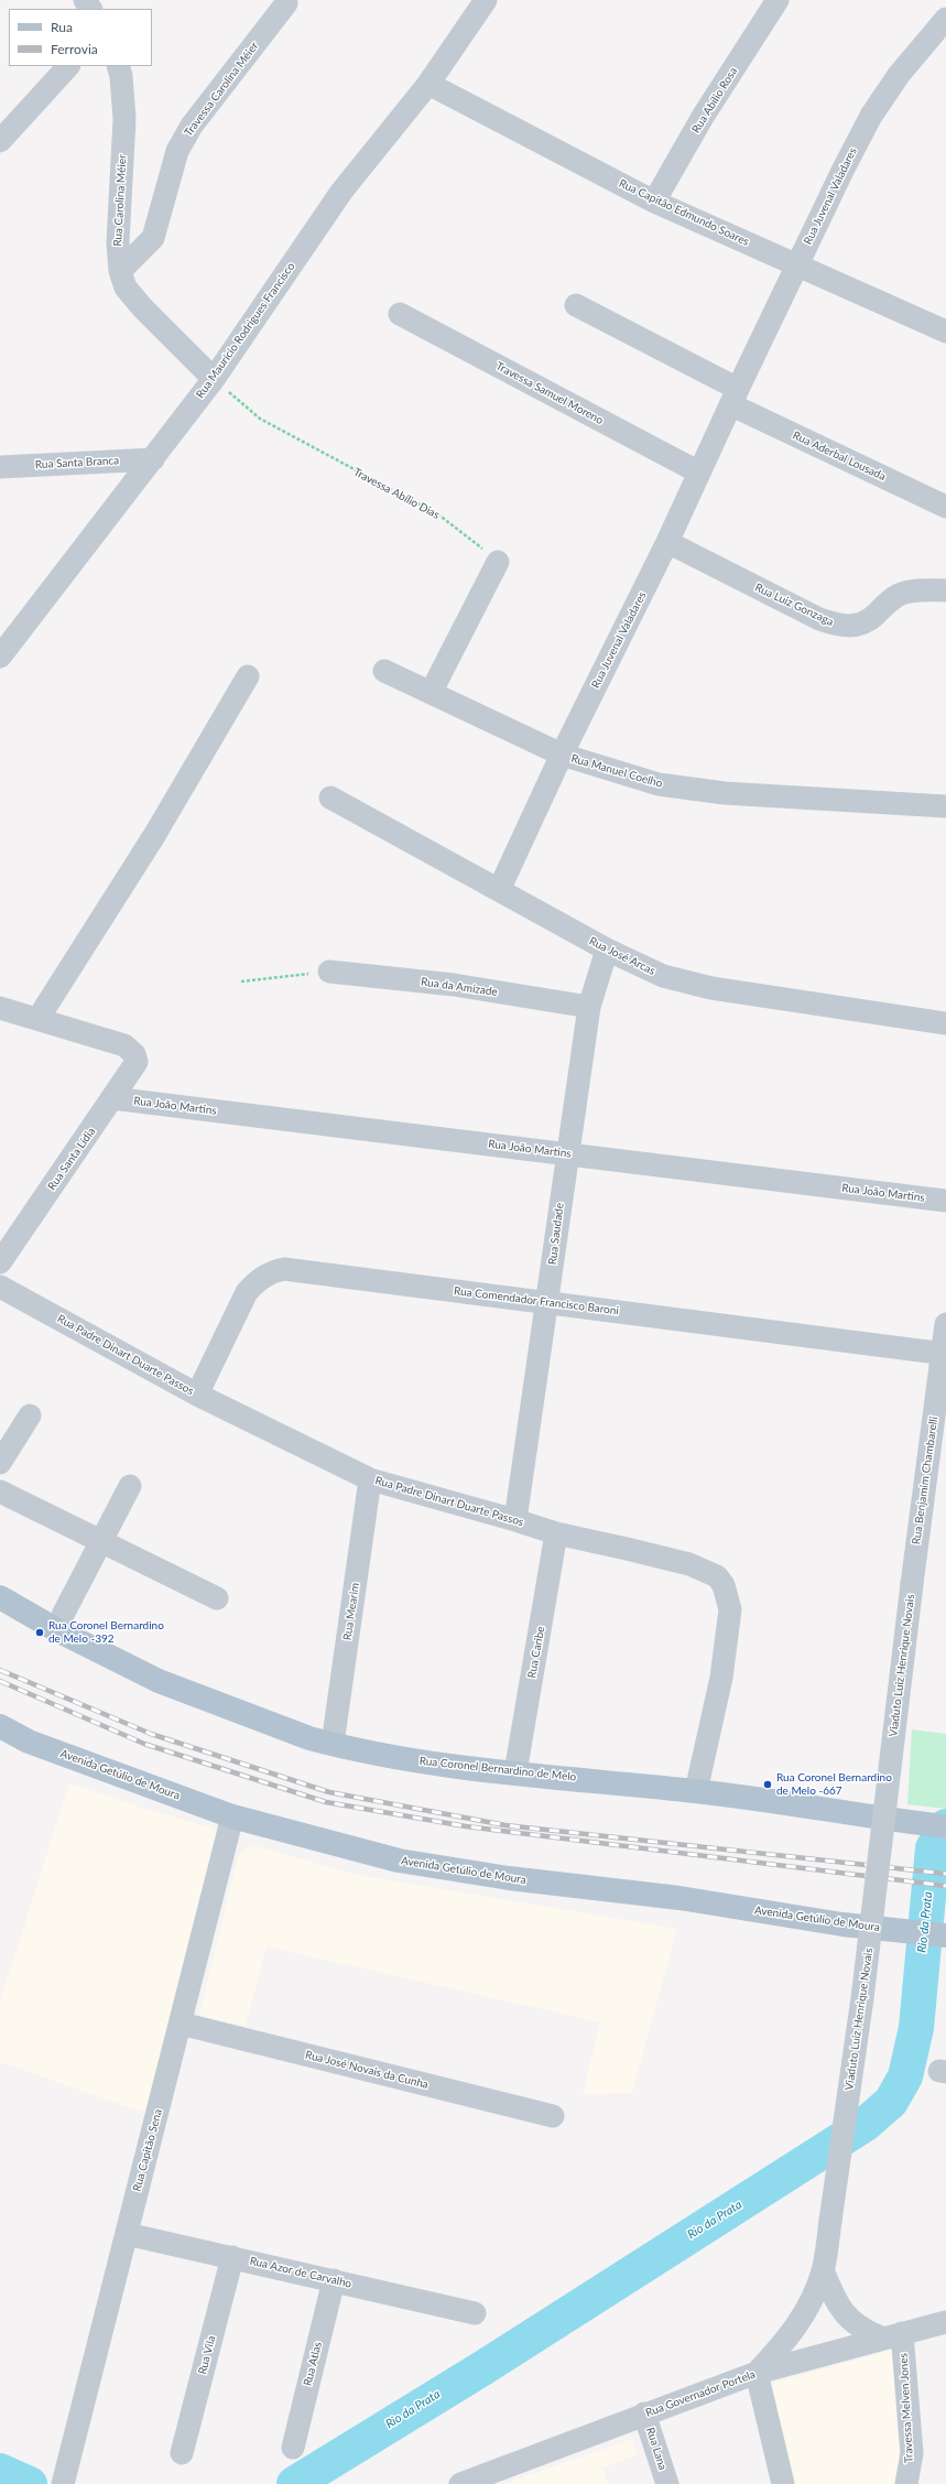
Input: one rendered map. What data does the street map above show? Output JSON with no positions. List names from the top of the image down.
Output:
{
  "streets": {
    "main road": ["Rua Coronel Bernardino de Melo", "Avenida Getúlio de Moura"],
    "street": [
      "Travessa Carolina Méier",
      "Rua Abílio Rosa",
      "Rua Juvenal Valadares",
      "Rua Carolina Méier",
      "Rua Capitão Edmundo Soares",
      "Rua Maurício Rodrigues Francisco",
      "Travessa Samuel Moreno",
      "Rua Aderbal Lousada",
      "Rua Santa Branca",
      "Rua Luiz Gonzaga",
      "Rua Manuel Coelho",
      "Rua José Arcas",
      "Rua da Amizade",
      "Rua João Martins",
      "Rua Santa Lídia",
      "Rua Saudade",
      "Rua Comendador Francisco Baroni",
      "Rua Padre Dinart Duarte Passos",
      "Rua Benjamim Chambarelli",
      "Rua Mearim",
      "Rua Caribe",
      "Viaduto Luiz Henrique Novais",
      "Rua José Novais da Cunha",
      "Rua Capitão Sena",
      "Rua Azor de Carvalho",
      "Rua Vila",
      "Rua Atlas",
      "Rua Governador Portela",
      "Travessa Melven Jones",
      "Rua Lana"
    ],
    "path": ["Travessa Abílio Dias"]
  },
  "crossings": [
    ["Travessa Carolina Méier", "Rua Carolina Méier"],
    ["Rua Abílio Rosa", "Rua Capitão Edmundo Soares"],
    ["Rua Juvenal Valadares", "Rua Capitão Edmundo Soares"],
    ["Rua Juvenal Valadares", "Travessa Samuel Moreno"],
    ["Rua Juvenal Valadares", "Rua Aderbal Lousada"],
    ["Rua Juvenal Valadares", "Rua Luiz Gonzaga"],
    ["Rua Juvenal Valadares", "Rua Manuel Coelho"],
    ["Rua Juvenal Valadares", "Rua José Arcas"],
    ["Rua Carolina Méier", "Rua Maurício Rodrigues Francisco"],
    ["Rua Carolina Méier", "Travessa Abílio Dias"],
    ["Rua Capitão Edmundo Soares", "Rua Maurício Rodrigues Francisco"],
    ["Rua Maurício Rodrigues Francisco", "Rua Santa Branca"],
    ["Rua Maurício Rodrigues Francisco", "Travessa Abílio Dias"],
    ["Rua José Arcas", "Rua Saudade"],
    ["Rua da Amizade", "Rua Saudade"],
    ["Rua João Martins", "Rua Santa Lídia"],
    ["Rua João Martins", "Rua Saudade"],
    ["Rua Saudade", "Rua Comendador Francisco Baroni"],
    ["Rua Saudade", "Rua Padre Dinart Duarte Passos"],
    ["Rua Comendador Francisco Baroni", "Rua Padre Dinart Duarte Passos"],
    ["Rua Comendador Francisco Baroni", "Rua Benjamim Chambarelli"],
    ["Rua Padre Dinart Duarte Passos", "Rua Mearim"],
    ["Rua Padre Dinart Duarte Passos", "Rua Caribe"],
    ["Rua Padre Dinart Duarte Passos", "Rua Coronel Bernardino de Melo"],
    ["Rua Benjamim Chambarelli", "Viaduto Luiz Henrique Novais"],
    ["Rua Mearim", "Rua Coronel Bernardino de Melo"],
    ["Rua Caribe", "Rua Coronel Bernardino de Melo"],
    ["Viaduto Luiz Henrique Novais", "Rua Governador Portela"],
    ["Avenida Getúlio de Moura", "Rua Capitão Sena"],
    ["Rua José Novais da Cunha", "Rua Capitão Sena"],
    ["Rua Capitão Sena", "Rua Azor de Carvalho"],
    ["Rua Azor de Carvalho", "Rua Vila"],
    ["Rua Azor de Carvalho", "Rua Atlas"],
    ["Rua Governador Portela", "Travessa Melven Jones"],
    ["Rua Governador Portela", "Rua Lana"]
  ],
  "water": ["Rio da Prata"],
  "places": ["Rua Coronel Bernardino de Melo -392", "Rua Coronel Bernardino de Melo -667"],
  "legend": ["Rua", "Ferrovia"]
}
